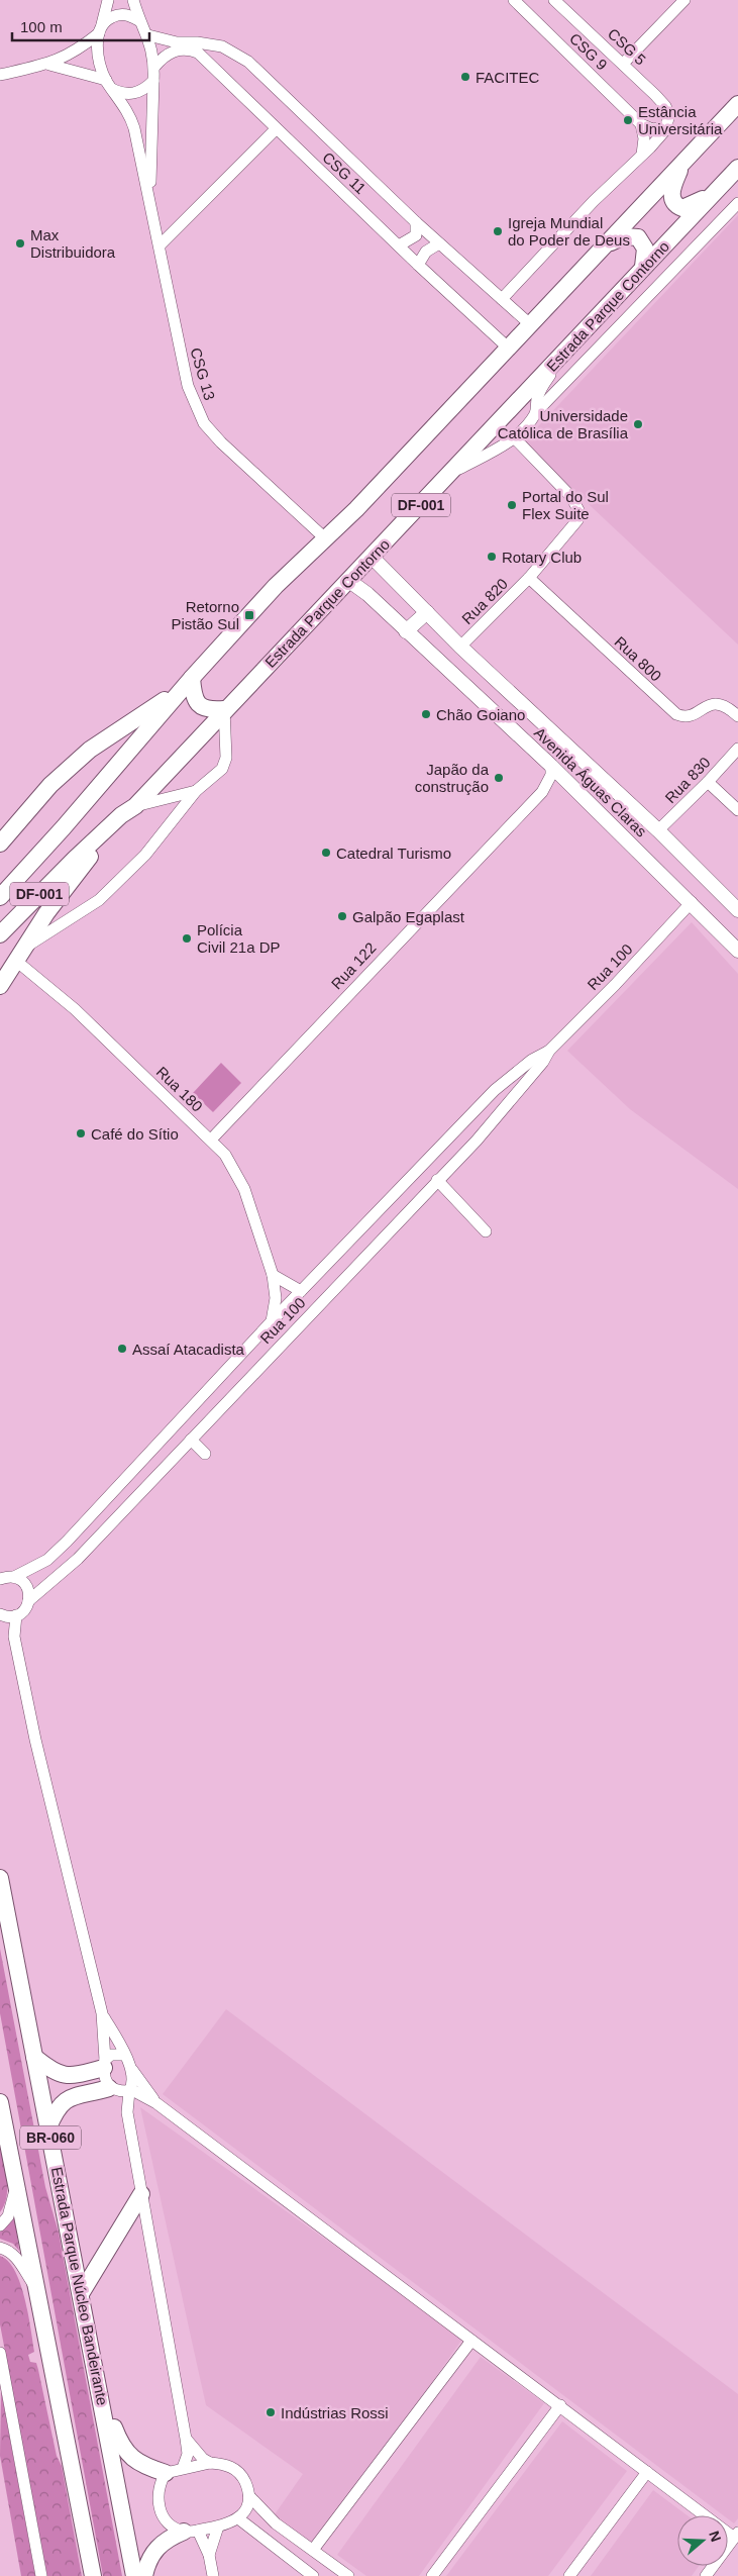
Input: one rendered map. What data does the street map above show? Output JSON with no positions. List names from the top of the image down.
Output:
{
  "streets": {
    "highway": [
      "Estrada Parque Contorno",
      "DF-001",
      "BR-060",
      "Estrada Parque Núcleo Bandeirante"
    ],
    "main road": ["Avenida Águas Claras"],
    "street": [
      "CSG 5",
      "CSG 9",
      "CSG 11",
      "CSG 13",
      "Rua 820",
      "Rua 800",
      "Rua 830",
      "Rua 122",
      "Rua 100",
      "Rua 180"
    ]
  },
  "crossings": [
    ["CSG 11", "DF-001"],
    ["Estrada Parque Contorno", "DF-001"],
    ["Estrada Parque Contorno", "Avenida Águas Claras"],
    ["CSG 13", "DF-001"],
    ["Rua 820", "Rua 800"],
    ["Rua 820", "Avenida Águas Claras"],
    ["Rua 830", "Avenida Águas Claras"],
    ["Avenida Águas Claras", "Rua 122"],
    ["Avenida Águas Claras", "Rua 100"],
    ["Rua 122", "Rua 180"],
    ["Rua 100", "Rua 180"]
  ],
  "places": {
    "other": [
      "FACITEC",
      "Estância Universitária",
      "Igreja Mundial do Poder de Deus",
      "Max Distribuidora",
      "Universidade Católica de Brasília",
      "Portal do Sul Flex Suite",
      "Rotary Club",
      "Chão Goiano",
      "Japão da construção",
      "Catedral Turismo",
      "Galpão Egaplast",
      "Polícia Civil 21a DP",
      "Café do Sítio",
      "Assaí Atacadista",
      "Indústrias Rossi"
    ],
    "transit": ["Retorno Pistão Sul"]
  },
  "scale_bar": "100 m",
  "north": "right"
}
